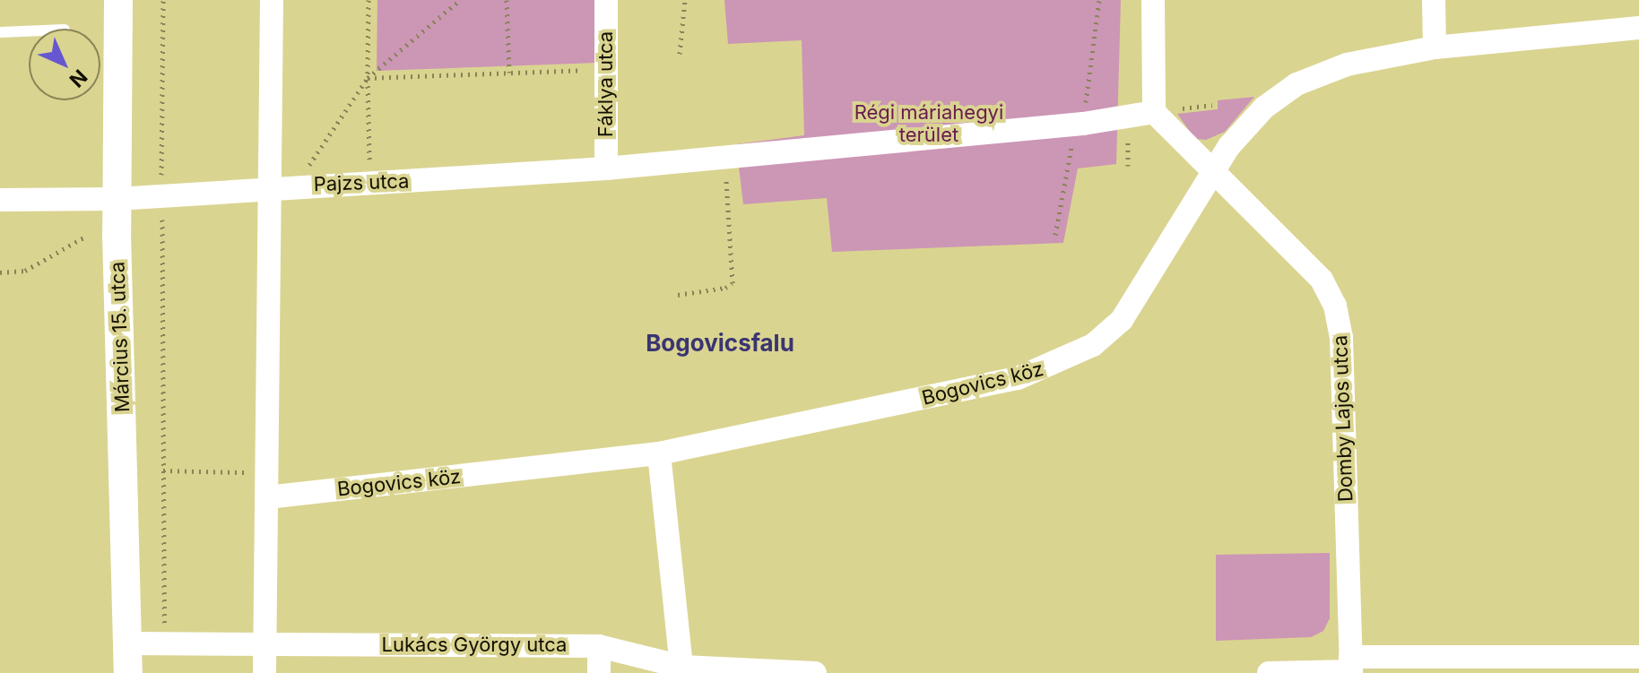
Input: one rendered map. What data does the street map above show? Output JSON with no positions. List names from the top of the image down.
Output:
{
  "streets": {
    "street": [
      "Fáklya utca",
      "Pajzs utca",
      "Március 15. utca",
      "Bogovics köz",
      "Domby Lajos utca",
      "Lukács György utca"
    ]
  },
  "crossings": [
    ["Fáklya utca", "Pajzs utca"],
    ["Pajzs utca", "Március 15. utca"],
    ["Pajzs utca", "Domby Lajos utca"],
    ["Március 15. utca", "Lukács György utca"],
    ["Bogovics köz", "Domby Lajos utca"]
  ],
  "districts": ["Bogovicsfalu"],
  "parks": ["Régi máriahegyi terület"],
  "north": "bottom right"
}
